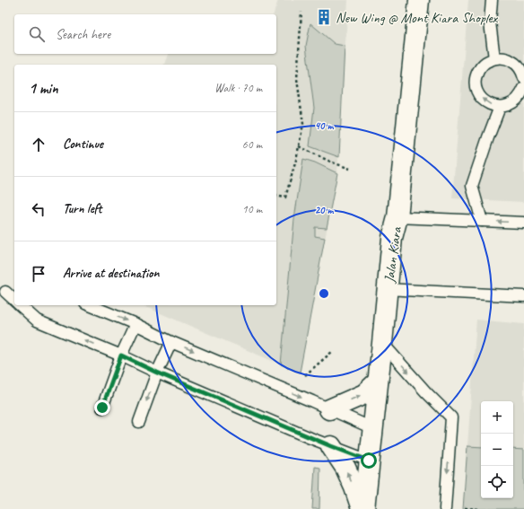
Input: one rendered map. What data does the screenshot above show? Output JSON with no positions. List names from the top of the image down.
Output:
{
  "streets": {
    "main road": ["Jalan Kiara"]
  },
  "places": {
    "building": ["New Wing @ Mont Kiara Shoplex"]
  },
  "page": {
    "search": "Search here",
    "heading": ["1 min", "Walk · 70 m"],
    "list": [
      ["Continue", "60 m"],
      ["Turn left", "10 m"],
      "Arrive at destination"
    ],
    "map_buttons": ["+", "−"]
  },
  "rings": ["40 m", "20 m"]
}
